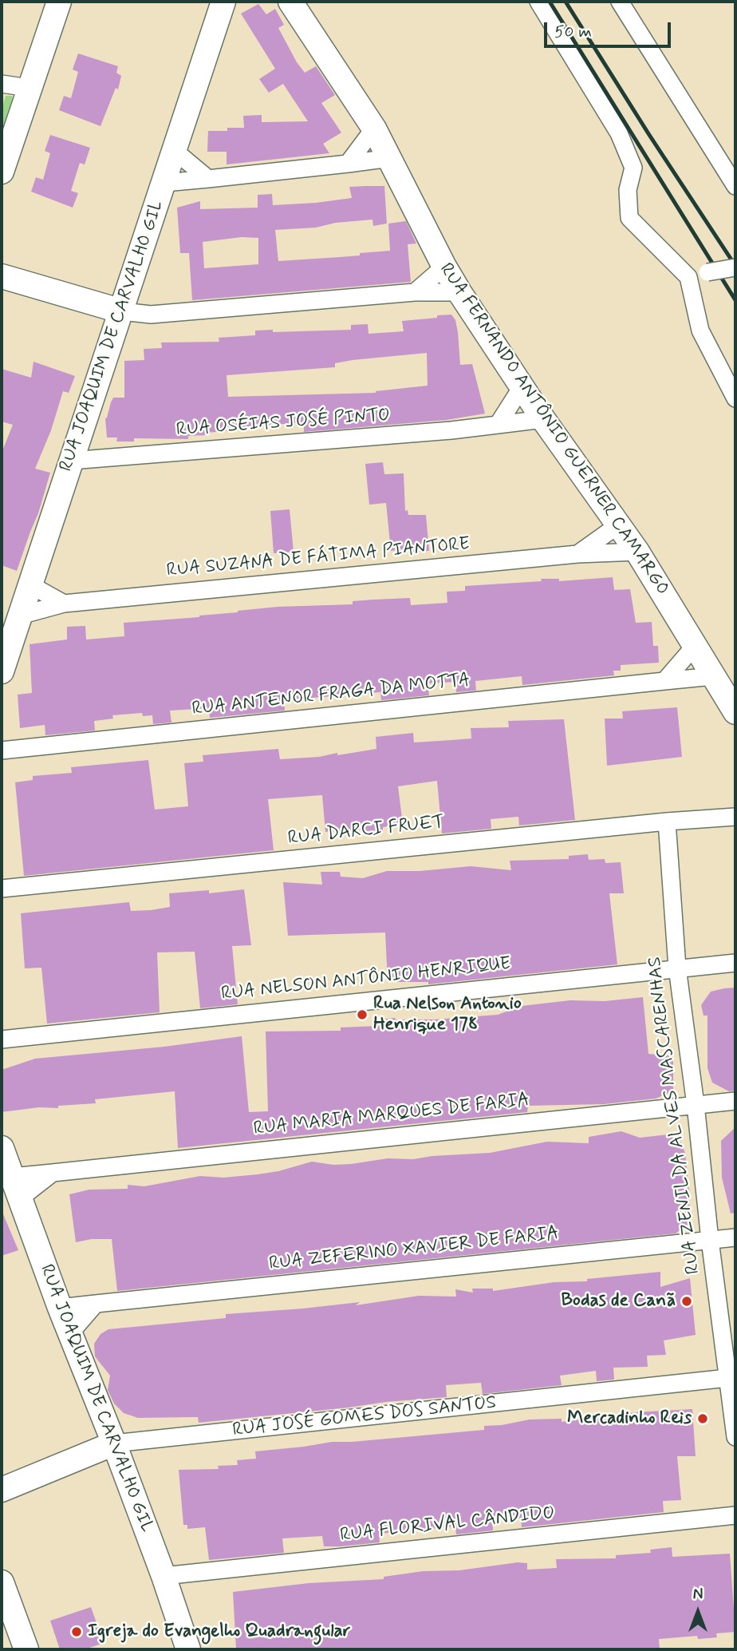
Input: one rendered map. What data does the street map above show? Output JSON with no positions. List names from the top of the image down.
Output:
{
  "streets": {
    "street": [
      "RUA JOAQUIM DE CARVALHO GIL",
      "RUA OSÉIAS JOSÉ PINTO",
      "RUA FERNANDO ANTÔNIO GUERNER CAMARGO",
      "RUA SUZANA DE FÁTIMA PIANTORE",
      "RUA ANTENOR FRAGA DA MOTTA",
      "RUA DARCI FRUET",
      "RUA NELSON ANTÔNIO HENRIQUE",
      "RUA MARIA MARQUES DE FARIA",
      "RUA ZENILDA ALVES MASCARENHAS",
      "RUA ZEFERINO XAVIER DE FARIA",
      "RUA JOSÉ GOMES DOS SANTOS",
      "RUA FLORIVAL CÂNDIDO"
    ]
  },
  "crossings": [
    ["RUA JOAQUIM DE CARVALHO GIL", "RUA OSÉIAS JOSÉ PINTO"],
    ["RUA JOAQUIM DE CARVALHO GIL", "RUA SUZANA DE FÁTIMA PIANTORE"],
    ["RUA JOAQUIM DE CARVALHO GIL", "RUA MARIA MARQUES DE FARIA"],
    ["RUA JOAQUIM DE CARVALHO GIL", "RUA ZEFERINO XAVIER DE FARIA"],
    ["RUA JOAQUIM DE CARVALHO GIL", "RUA JOSÉ GOMES DOS SANTOS"],
    ["RUA JOAQUIM DE CARVALHO GIL", "RUA FLORIVAL CÂNDIDO"],
    ["RUA OSÉIAS JOSÉ PINTO", "RUA FERNANDO ANTÔNIO GUERNER CAMARGO"],
    ["RUA FERNANDO ANTÔNIO GUERNER CAMARGO", "RUA SUZANA DE FÁTIMA PIANTORE"],
    ["RUA FERNANDO ANTÔNIO GUERNER CAMARGO", "RUA ANTENOR FRAGA DA MOTTA"],
    ["RUA DARCI FRUET", "RUA ZENILDA ALVES MASCARENHAS"],
    ["RUA NELSON ANTÔNIO HENRIQUE", "RUA ZENILDA ALVES MASCARENHAS"],
    ["RUA MARIA MARQUES DE FARIA", "RUA ZENILDA ALVES MASCARENHAS"],
    ["RUA ZENILDA ALVES MASCARENHAS", "RUA ZEFERINO XAVIER DE FARIA"],
    ["RUA ZENILDA ALVES MASCARENHAS", "RUA JOSÉ GOMES DOS SANTOS"]
  ],
  "places": [
    "Rua Nelson Antonio Henrique 178",
    "Bodas de Canã",
    "Mercadinho Reis",
    "Igreja do Evangelho Quadrangular"
  ],
  "scale_bar": "50 m",
  "north": "top"
}
